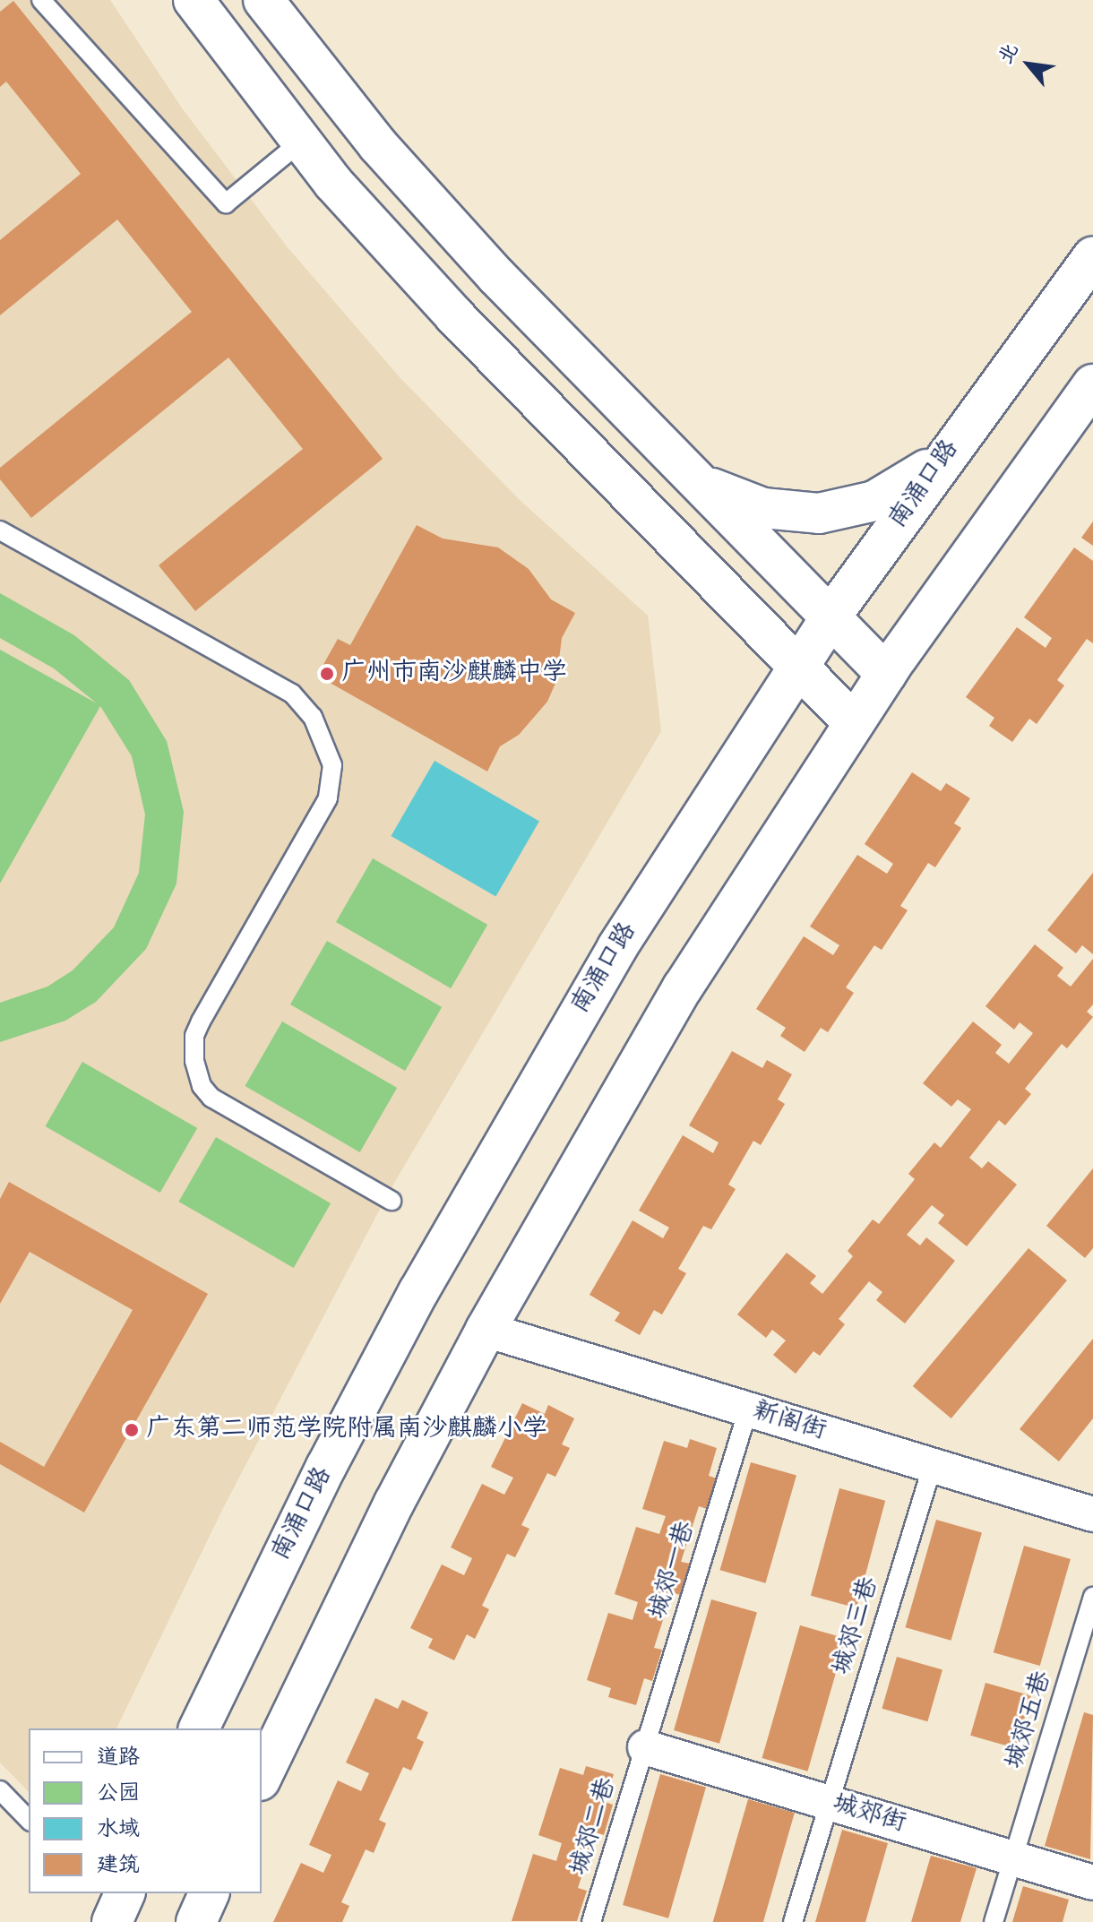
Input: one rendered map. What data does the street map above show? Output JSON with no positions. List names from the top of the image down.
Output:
{
  "streets": {
    "main road": ["南涌口路"],
    "street": ["新阁街", "城郊街"],
    "lane": [
      "城郊一巷",
      "城郊三巷",
      "城郊五巷",
      "城郊二巷"
    ]
  },
  "crossings": [
    ["新阁街", "城郊一巷"],
    ["新阁街", "城郊三巷"],
    ["城郊一巷", "城郊街"],
    ["城郊一巷", "城郊二巷"],
    ["城郊三巷", "城郊街"],
    ["城郊五巷", "城郊街"],
    ["城郊街", "城郊二巷"]
  ],
  "places": ["广州市南沙麒麟中学", "广东第二师范学院附属南沙麒麟小学"],
  "legend": [
    "道路",
    "公园",
    "水域",
    "建筑"
  ],
  "north": "top left"
}
